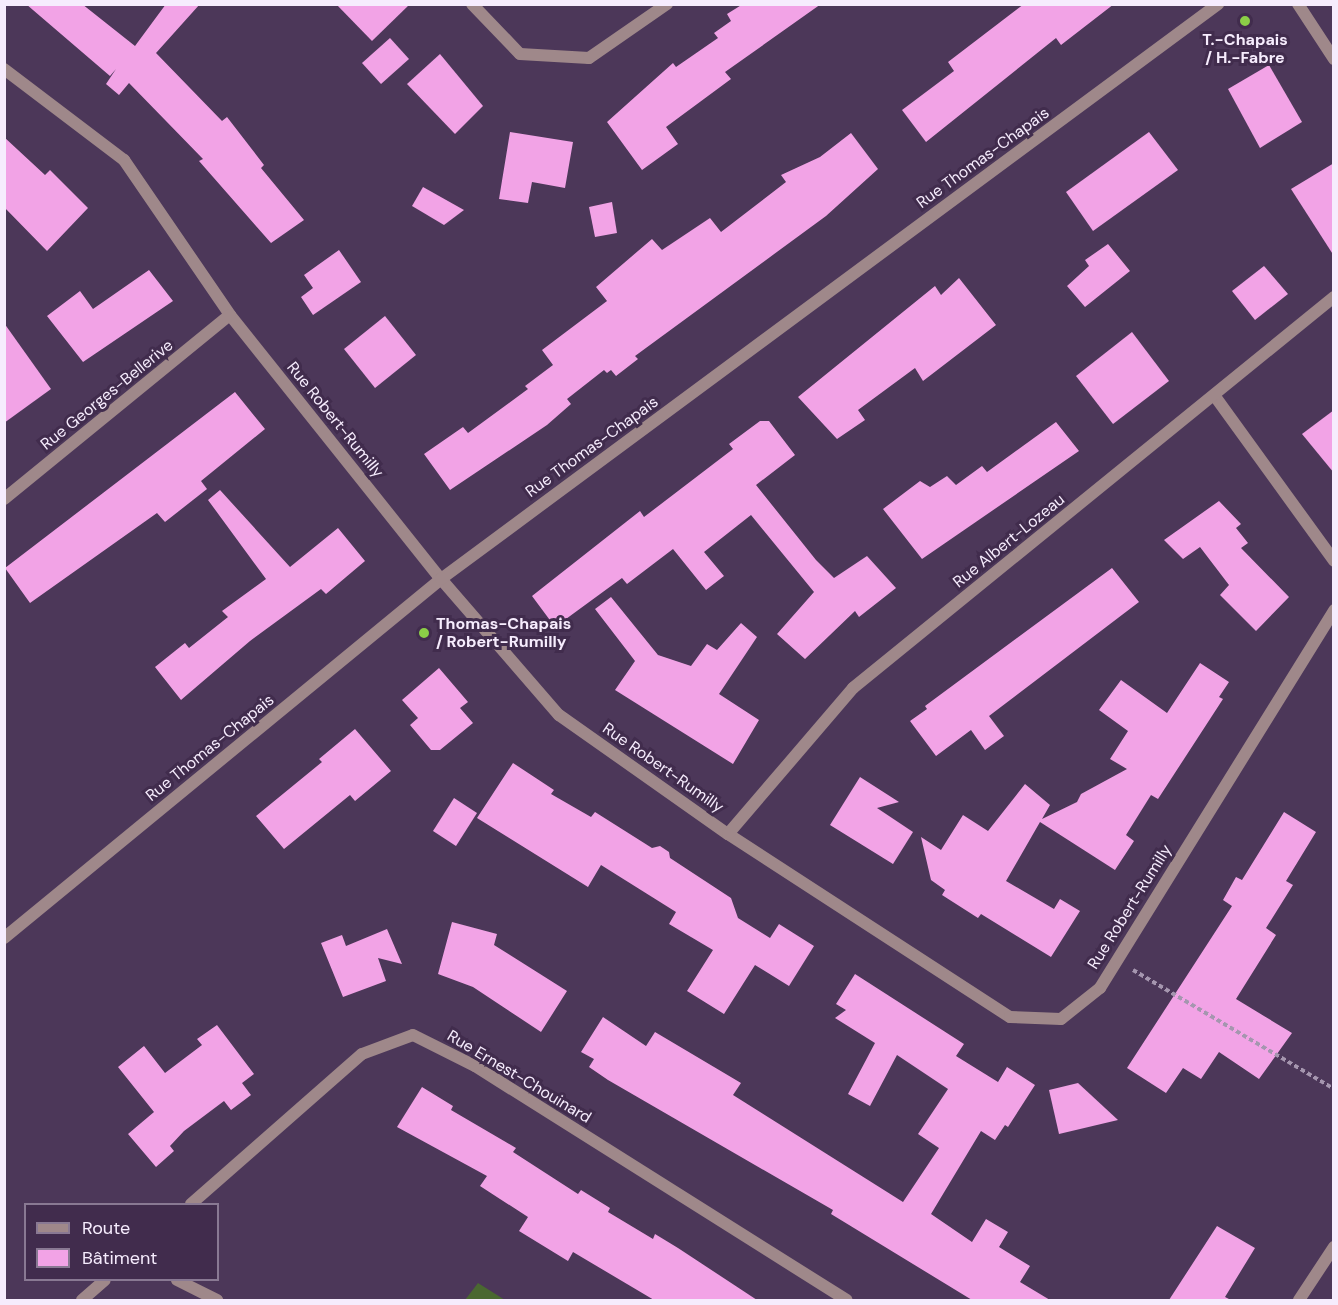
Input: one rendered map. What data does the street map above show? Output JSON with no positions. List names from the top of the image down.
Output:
{
  "streets": {
    "street": [
      "Rue Thomas-Chapais",
      "Rue Georges-Bellerive",
      "Rue Robert-Rumilly",
      "Rue Albert-Lozeau",
      "Rue Ernest-Chouinard"
    ]
  },
  "crossings": [
    ["Rue Thomas-Chapais", "Rue Robert-Rumilly"],
    ["Rue Georges-Bellerive", "Rue Robert-Rumilly"],
    ["Rue Robert-Rumilly", "Rue Albert-Lozeau"]
  ],
  "places": ["T.-Chapais / H.-Fabre", "Thomas-Chapais / Robert-Rumilly"],
  "legend": ["Route", "Bâtiment"]
}
